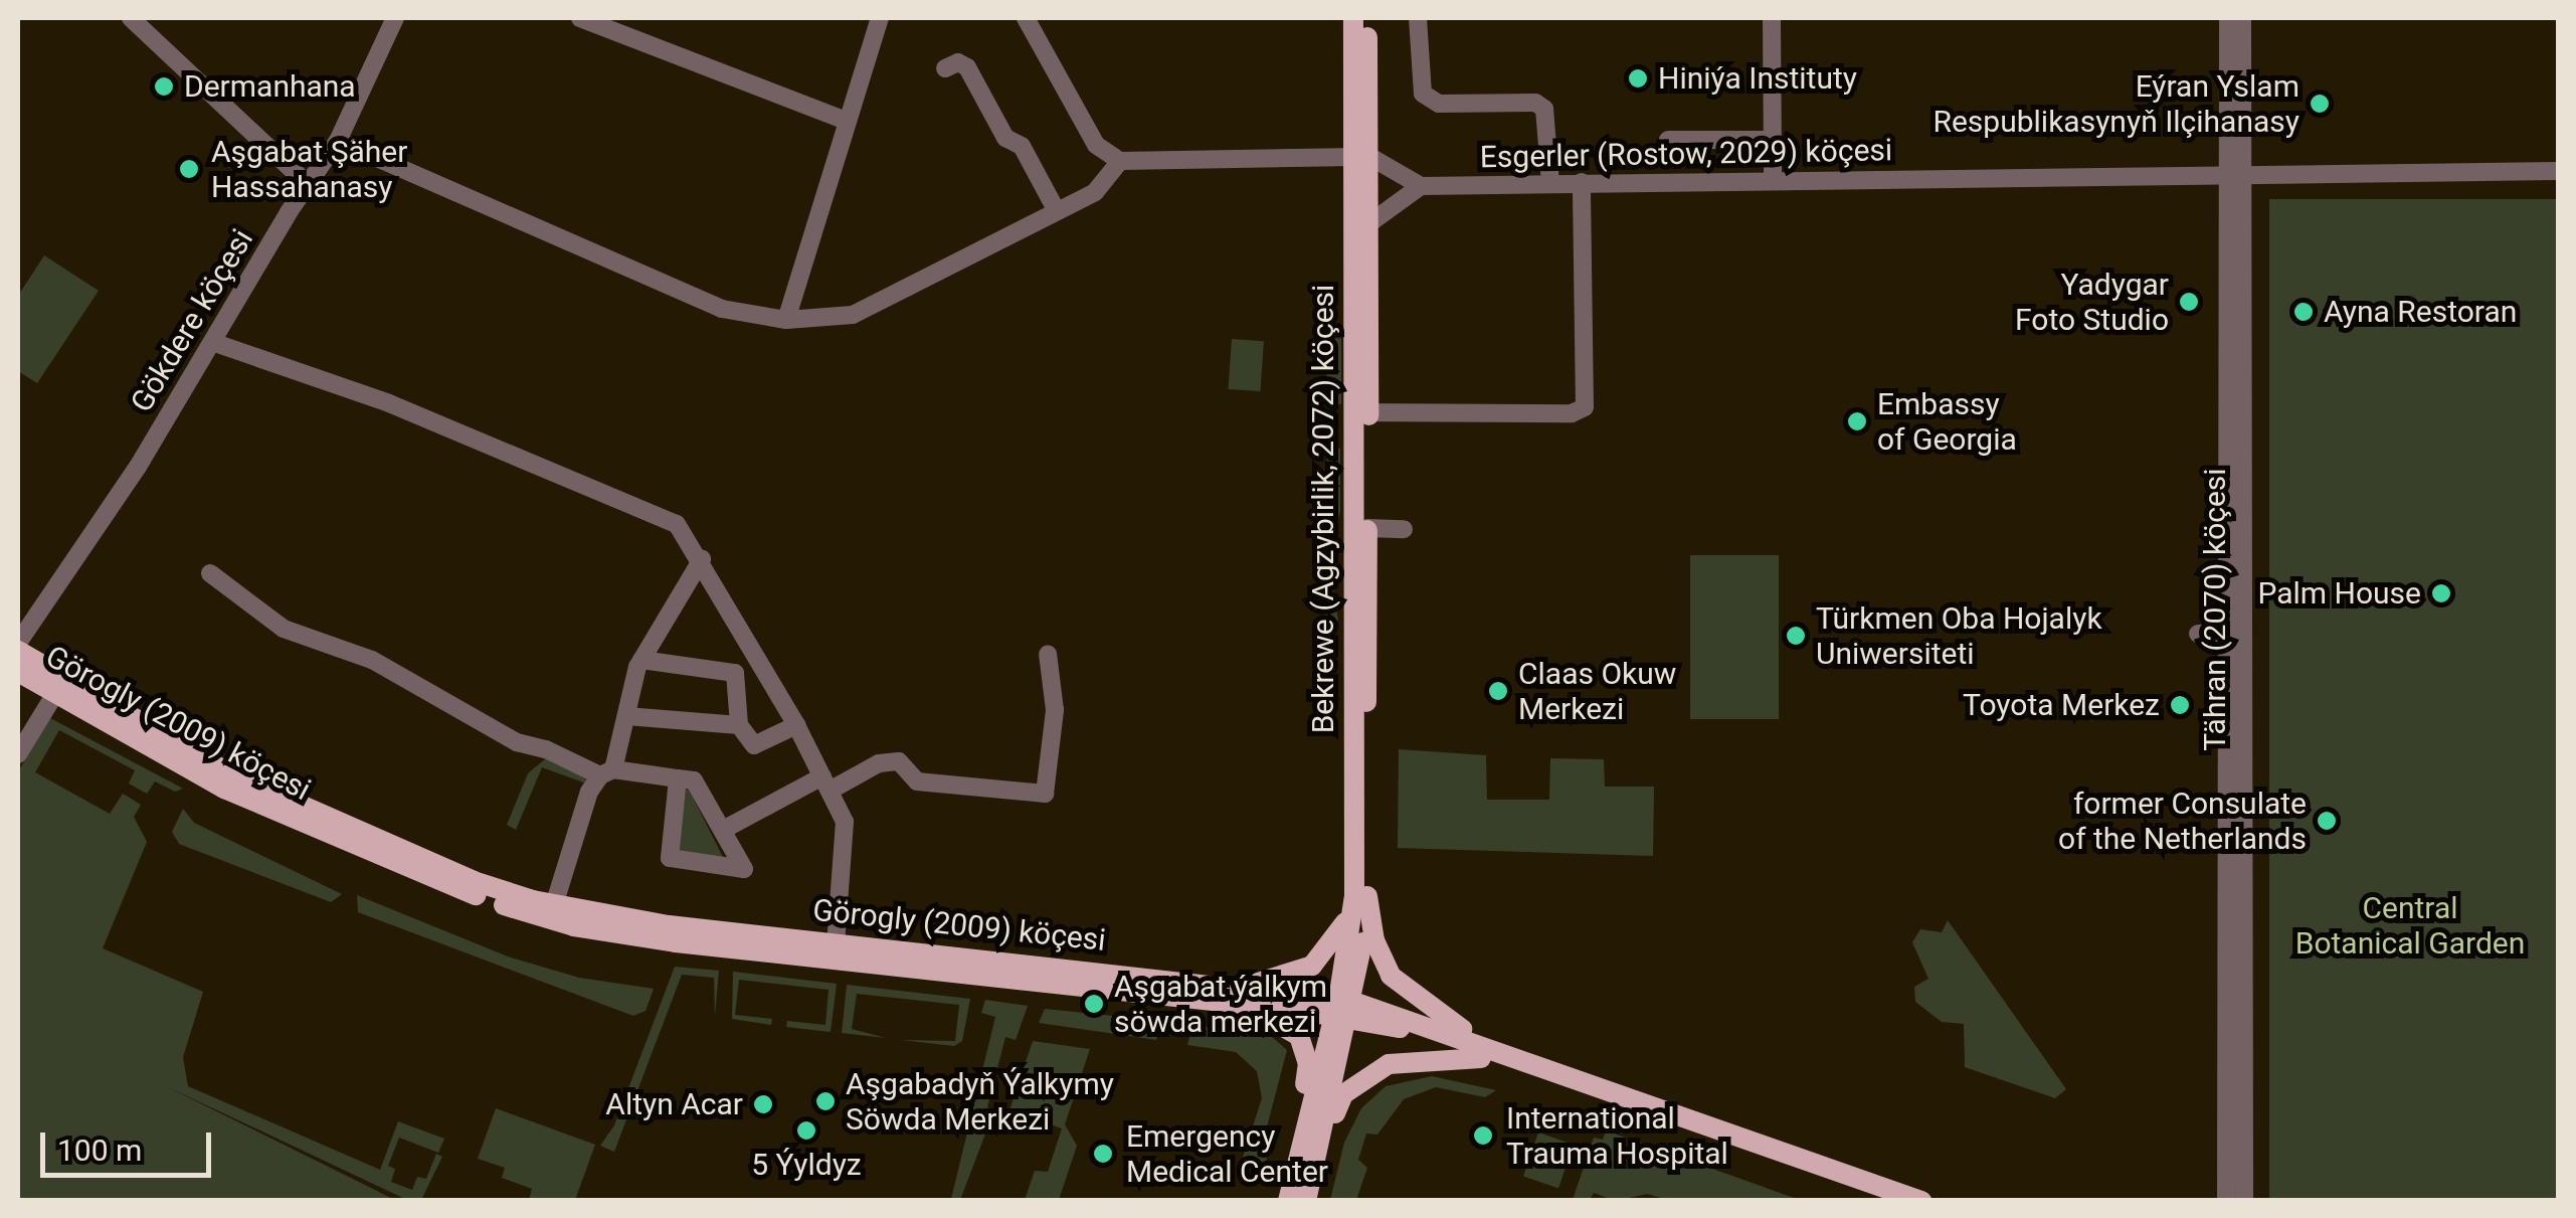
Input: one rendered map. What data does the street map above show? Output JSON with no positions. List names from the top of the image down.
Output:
{
  "streets": {
    "main road": ["Bekrewe (Agzybirlik, 2072) köçesi", "Görogly (2009) köçesi"],
    "street": ["Esgerler (Rostow, 2029) köçesi", "Gökdere köçesi", "Tähran (2070) köçesi"]
  },
  "crossings": [
    ["Esgerler (Rostow, 2029) köçesi", "Tähran (2070) köçesi"],
    ["Bekrewe (Agzybirlik, 2072) köçesi", "Görogly (2009) köçesi"]
  ],
  "parks": ["Central Botanical Garden"],
  "places": [
    "Hiniýa Instituty",
    "Dermanhana",
    "Eýran Yslam Respublikasynyň Ilçihanasy",
    "Aşgabat Şäher Hassahanasy",
    "Yadygar Foto Studio",
    "Ayna Restoran",
    "Embassy of Georgia",
    "Palm House",
    "Türkmen Oba Hojalyk Uniwersiteti",
    "Claas Okuw Merkezi",
    "Toyota Merkez",
    "former Consulate of the Netherlands",
    "Aşgabat ýalkym söwda merkezi",
    "Aşgabadyň Ýalkymy Söwda Merkezi",
    "Altyn Acar",
    "5 Ýyldyz",
    "International Trauma Hospital",
    "Emergency Medical Center"
  ],
  "scale_bar": "100 m"
}
